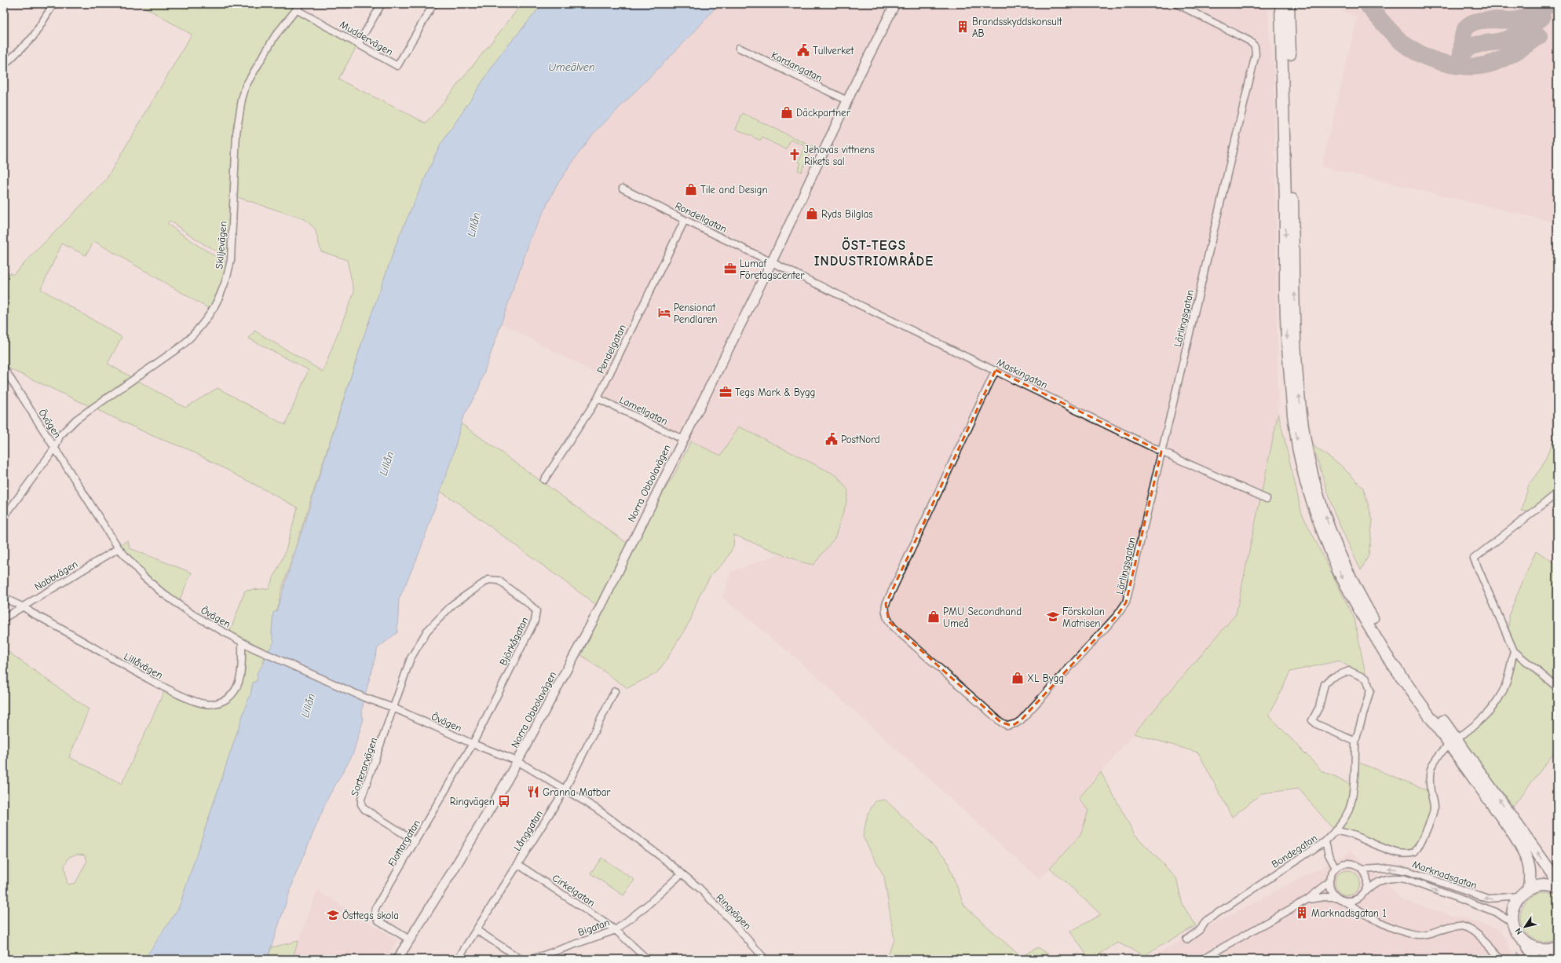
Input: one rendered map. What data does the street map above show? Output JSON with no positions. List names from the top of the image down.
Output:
{
  "streets": {
    "street": [
      "Muddervägen",
      "Kardangatan",
      "Rondellgatan",
      "Skiljevägen",
      "Lärlingsgatan",
      "Pendelgatan",
      "Maskingatan",
      "Lamellgatan",
      "Övägen",
      "Norra Obbolavägen",
      "Nabbvägen",
      "Björkågatan",
      "Lillåvägen",
      "Sorterarvägen",
      "Långgatan",
      "Flottargatan",
      "Bondegatan",
      "Marknadsgatan",
      "Cirkelgatan",
      "Ringvägen",
      "Bigatan"
    ]
  },
  "crossings": [
    ["Muddervägen", "Skiljevägen"],
    ["Kardangatan", "Norra Obbolavägen"],
    ["Rondellgatan", "Pendelgatan"],
    ["Rondellgatan", "Maskingatan"],
    ["Rondellgatan", "Norra Obbolavägen"],
    ["Skiljevägen", "Övägen"],
    ["Lärlingsgatan", "Maskingatan"],
    ["Pendelgatan", "Lamellgatan"],
    ["Maskingatan", "Norra Obbolavägen"],
    ["Lamellgatan", "Norra Obbolavägen"],
    ["Övägen", "Norra Obbolavägen"],
    ["Övägen", "Nabbvägen"],
    ["Övägen", "Björkågatan"],
    ["Övägen", "Lillåvägen"],
    ["Övägen", "Sorterarvägen"],
    ["Övägen", "Flottargatan"],
    ["Övägen", "Ringvägen"],
    ["Norra Obbolavägen", "Flottargatan"],
    ["Norra Obbolavägen", "Ringvägen"],
    ["Nabbvägen", "Lillåvägen"],
    ["Björkågatan", "Sorterarvägen"],
    ["Björkågatan", "Flottargatan"],
    ["Sorterarvägen", "Flottargatan"],
    ["Långgatan", "Cirkelgatan"],
    ["Långgatan", "Ringvägen"],
    ["Cirkelgatan", "Bigatan"],
    ["Ringvägen", "Bigatan"]
  ],
  "districts": ["ÖST-TEGS INDUSTRIOMRÅDE"],
  "water": ["Umeälven", "Lillån"],
  "places": {
    "building": ["Brandsskyddskonsult AB", "Marknadsgatan 1"],
    "public building": ["Tullverket", "PostNord"],
    "shop": [
      "Däckpartner",
      "Tile and Design",
      "Ryds Bilglas",
      "PMU Secondhand Umeå",
      "XL Bygg"
    ],
    "church": ["Jehovas vittnens Rikets sal"],
    "office": ["Lumaf Företagscenter", "Tegs Mark & Bygg"],
    "hotel": ["Pensionat Pendlaren"],
    "school or university": ["Förskolan Matrisen", "Östtegs skola"],
    "restaurant": ["Granna Matbar"],
    "bus stop": ["Ringvägen"]
  },
  "north": "bottom left"
}
